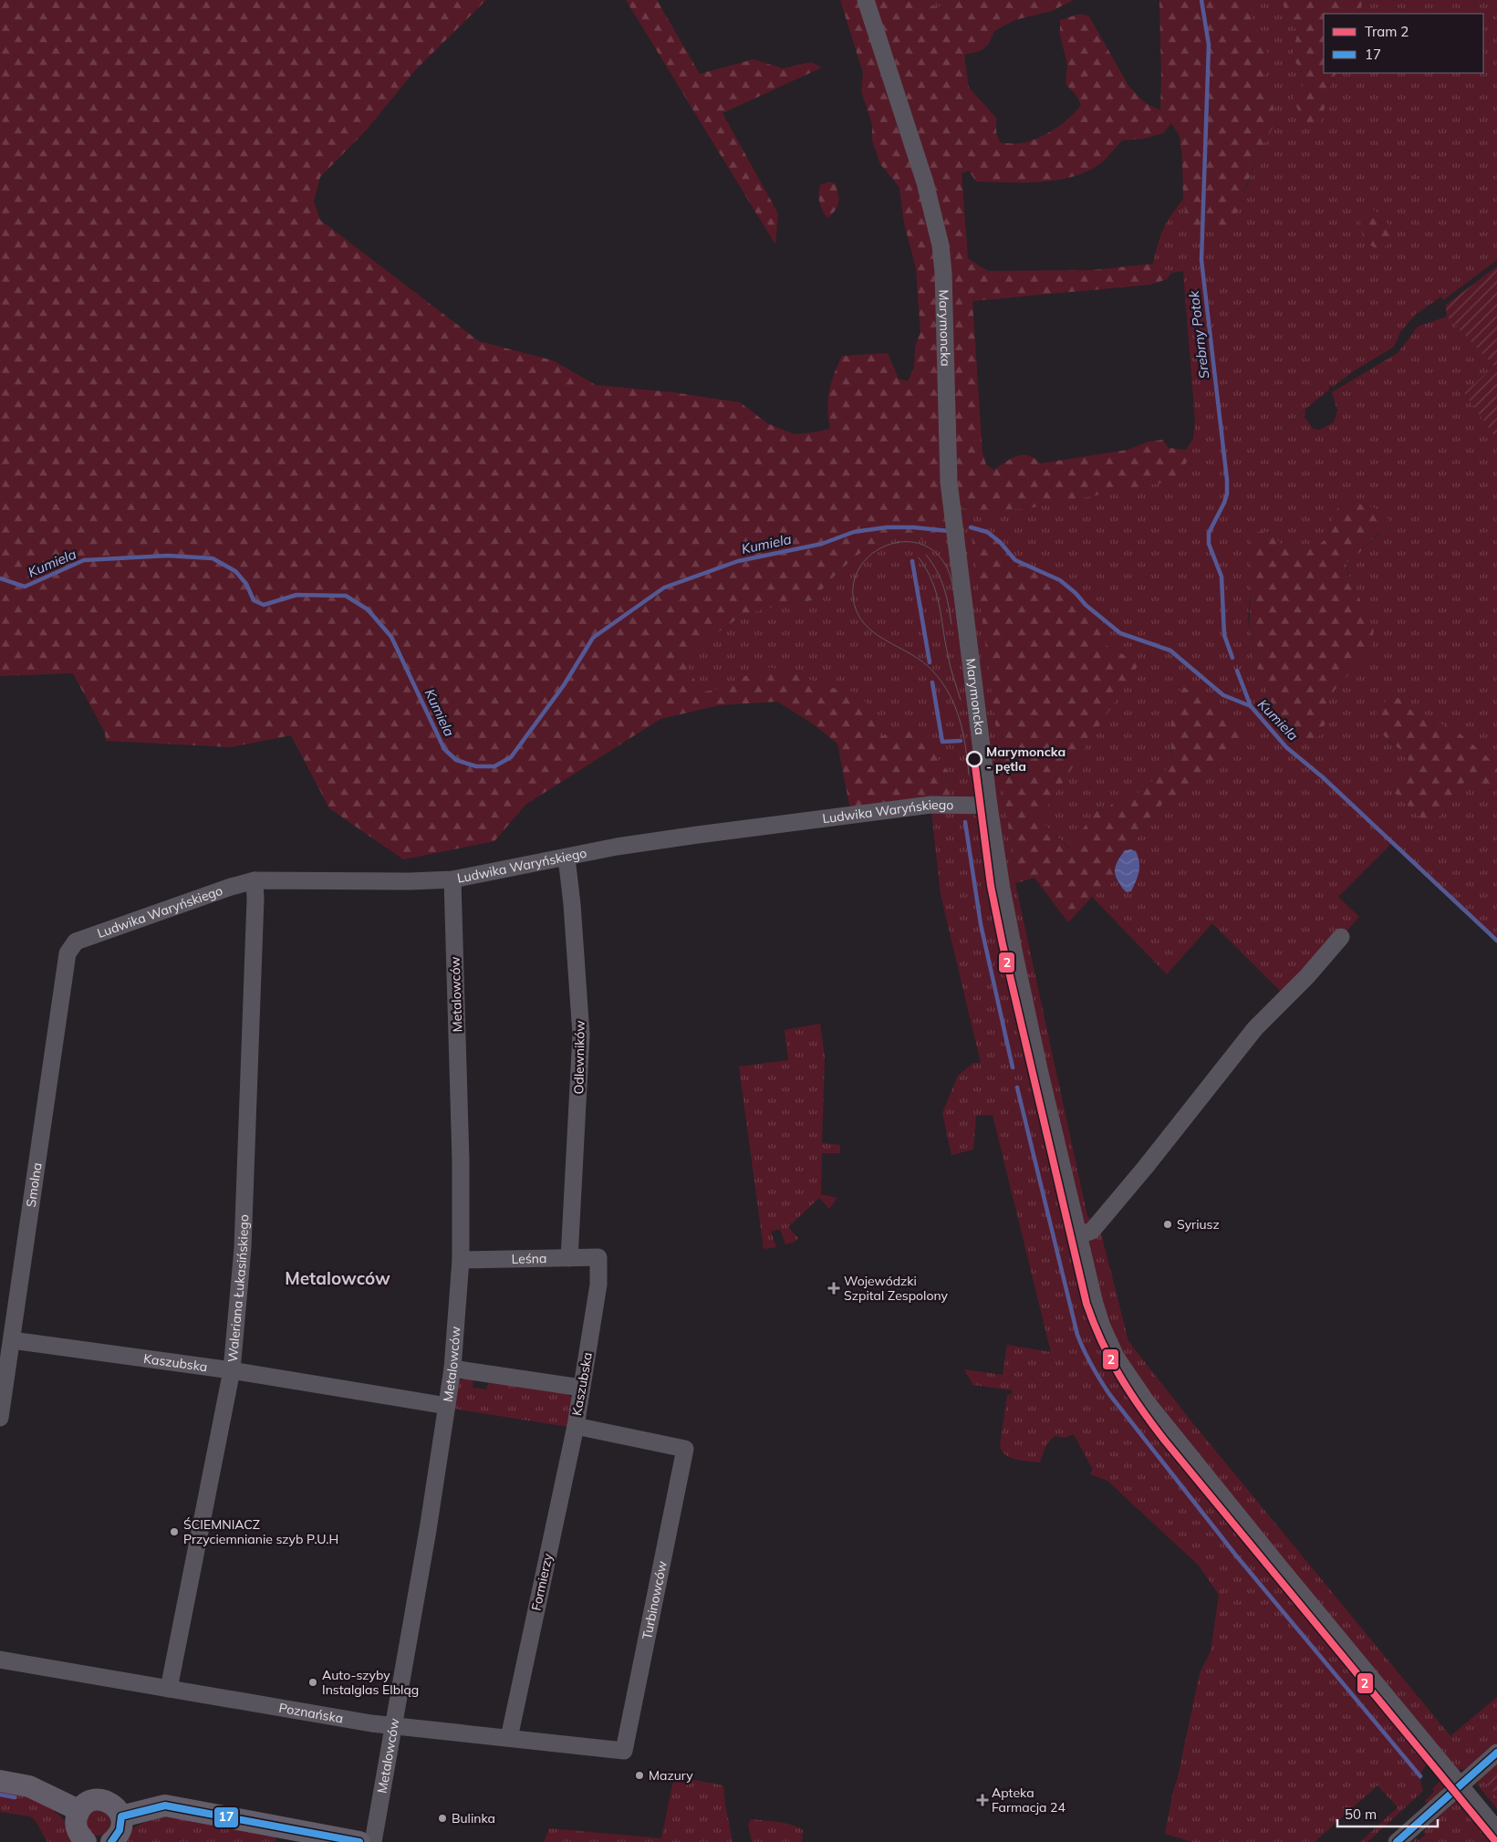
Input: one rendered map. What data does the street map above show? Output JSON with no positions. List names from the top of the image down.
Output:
{
  "streets": {
    "street": [
      "Marymoncka",
      "Ludwika Waryńskiego",
      "Metalowców",
      "Odlewników",
      "Smolna",
      "Leśna",
      "Waleriana Łukasińskiego",
      "Kaszubska",
      "Formierzy",
      "Turbinowców",
      "Poznańska"
    ]
  },
  "crossings": [
    ["Marymoncka", "Ludwika Waryńskiego"],
    ["Ludwika Waryńskiego", "Metalowców"],
    ["Ludwika Waryńskiego", "Odlewników"],
    ["Ludwika Waryńskiego", "Smolna"],
    ["Ludwika Waryńskiego", "Waleriana Łukasińskiego"],
    ["Metalowców", "Leśna"],
    ["Metalowców", "Kaszubska"],
    ["Metalowców", "Poznańska"],
    ["Odlewników", "Leśna"],
    ["Smolna", "Kaszubska"],
    ["Leśna", "Kaszubska"],
    ["Waleriana Łukasińskiego", "Kaszubska"],
    ["Waleriana Łukasińskiego", "Poznańska"],
    ["Kaszubska", "Formierzy"],
    ["Kaszubska", "Turbinowców"],
    ["Formierzy", "Poznańska"],
    ["Turbinowców", "Poznańska"]
  ],
  "districts": ["Metalowców"],
  "water": ["Srebrny Potok", "Kumiela"],
  "places": {
    "other": [
      "Marymoncka - pętla",
      "Syriusz",
      "ŚCIEMNIACZ Przyciemnianie szyb P.U.H",
      "Auto-szyby Instalglas Elbląg",
      "Mazury",
      "Bulinka"
    ],
    "health": ["Wojewódzki Szpital Zespolony", "Apteka Farmacja 24"]
  },
  "lines": ["tram line 2", "transit line 17"],
  "legend": ["Tram 2", "17"],
  "scale_bar": "50 m"
}
